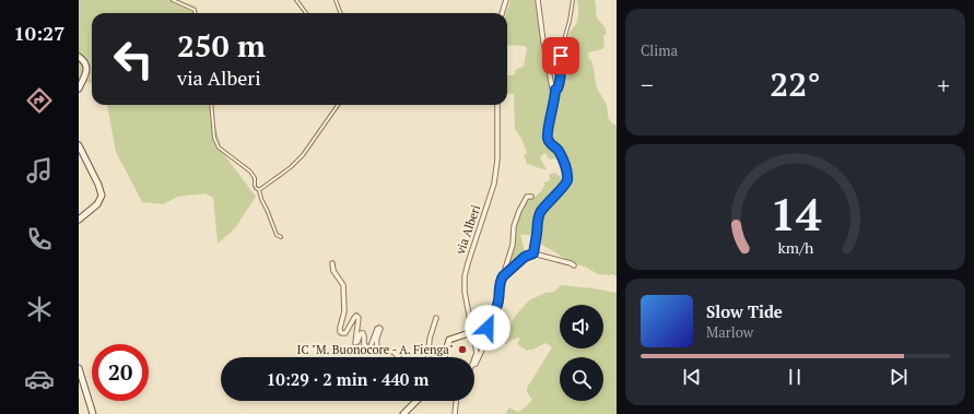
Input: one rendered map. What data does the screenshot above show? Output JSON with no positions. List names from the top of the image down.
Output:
{
  "streets": {
    "street": ["via Alberi"]
  },
  "places": ["IC \"M. Buonocore - A. Fienga\""],
  "page": {
    "tabs": "10:27",
    "tile": "Clima",
    "turn": ["250 m", "via Alberi"],
    "heat": ["−", "22°", "+"],
    "song": ["Slow Tide", "Marlow"],
    "limit": "20",
    "trip": "10:29 · 2 min · 440 m",
    "gauge": ["14", "km/h"]
  }
}
